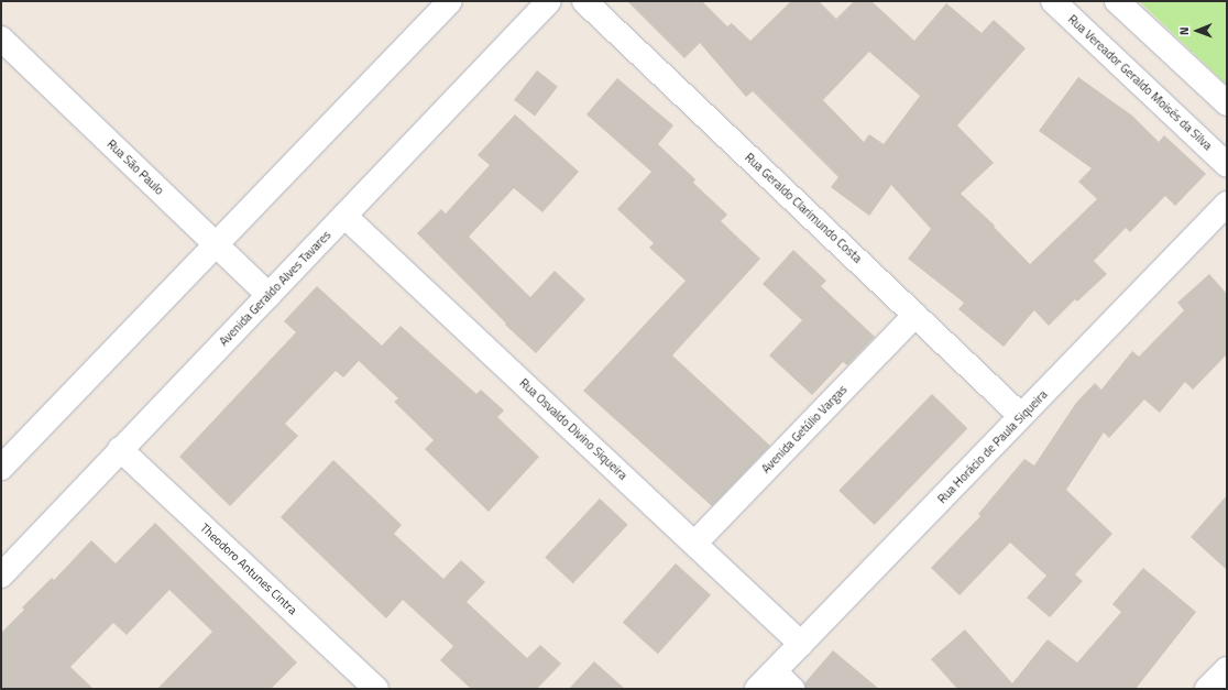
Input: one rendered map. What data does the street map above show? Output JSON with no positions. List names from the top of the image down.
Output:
{
  "streets": {
    "street": [
      "Rua Vereador Geraldo Moisés da Silva",
      "Rua São Paulo",
      "Rua Geraldo Clarimundo Costa",
      "Avenida Geraldo Alves Tavares",
      "Rua Osvaldo Divino Siqueira",
      "Avenida Getúlio Vargas",
      "Rua Horácio de Paula Siqueira",
      "Theodoro Antunes Cintra"
    ]
  },
  "crossings": [
    ["Rua São Paulo", "Avenida Geraldo Alves Tavares"],
    ["Rua Geraldo Clarimundo Costa", "Avenida Getúlio Vargas"],
    ["Rua Geraldo Clarimundo Costa", "Rua Horácio de Paula Siqueira"],
    ["Avenida Geraldo Alves Tavares", "Rua Osvaldo Divino Siqueira"],
    ["Avenida Geraldo Alves Tavares", "Theodoro Antunes Cintra"],
    ["Rua Osvaldo Divino Siqueira", "Avenida Getúlio Vargas"],
    ["Rua Osvaldo Divino Siqueira", "Rua Horácio de Paula Siqueira"]
  ],
  "north": "left"
}
